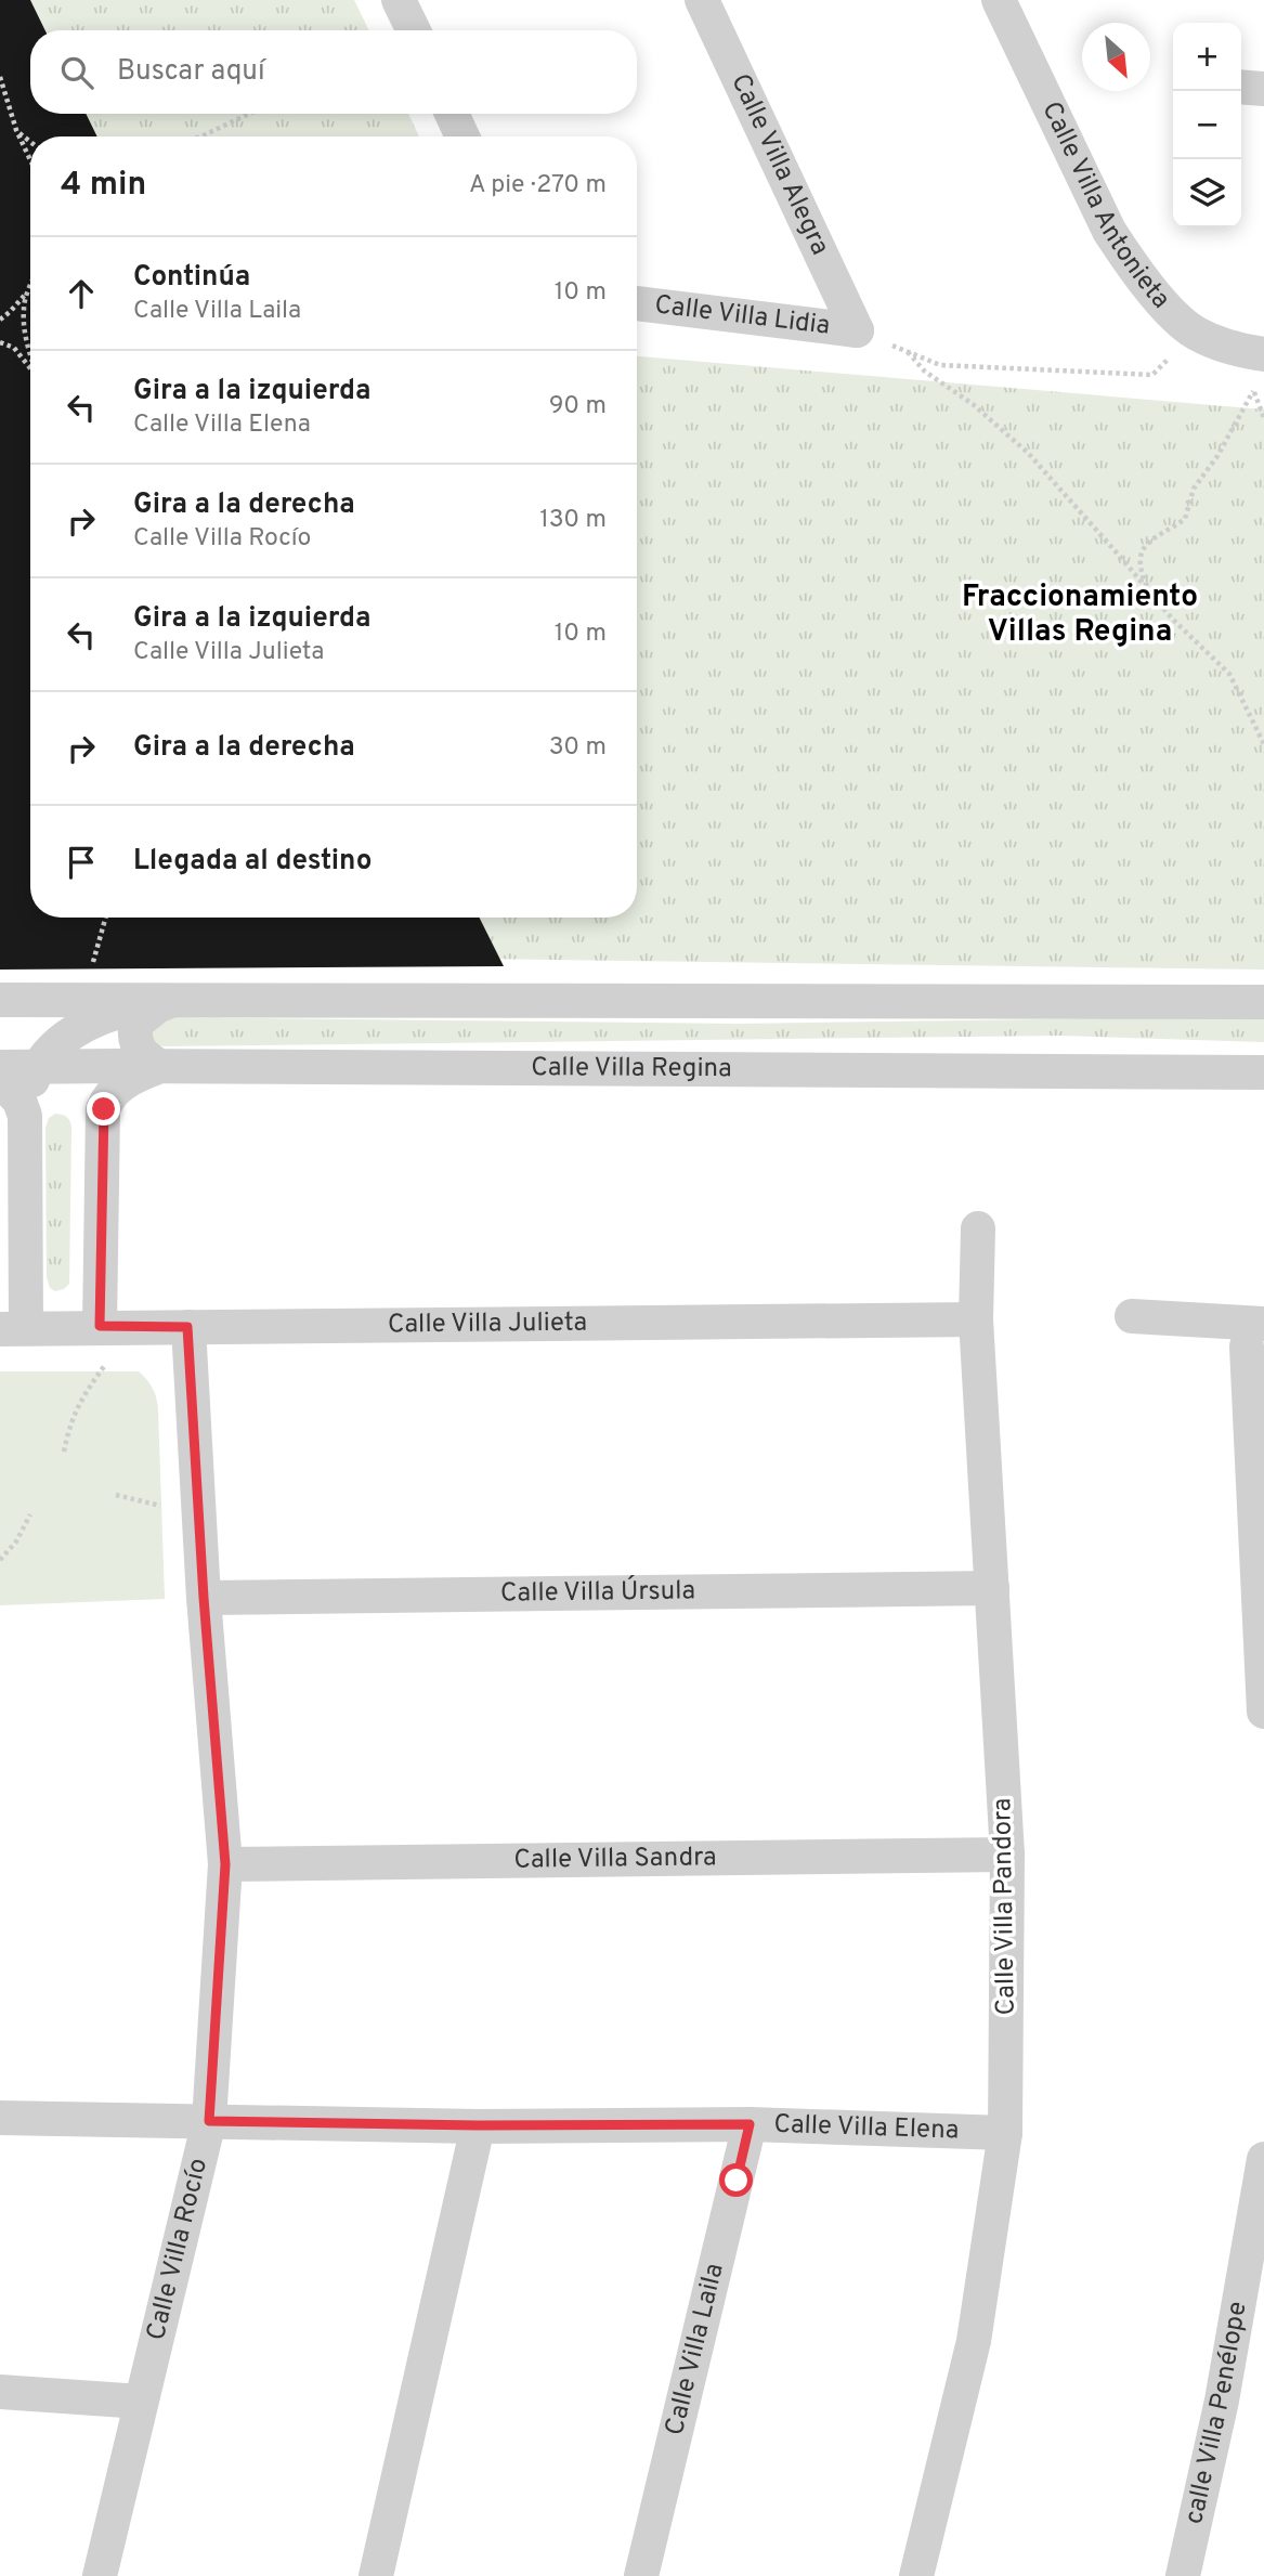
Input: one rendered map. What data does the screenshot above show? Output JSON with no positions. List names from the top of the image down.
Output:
{
  "streets": {
    "street": [
      "Calle Villa Alegra",
      "Calle Villa Antonieta",
      "Calle Villa Lidia",
      "Calle Villa Regina",
      "Calle Villa Julieta",
      "Calle Villa Úrsula",
      "Calle Villa Sandra",
      "Calle Villa Pandora",
      "Calle Villa Elena",
      "Calle Villa Rocío",
      "Calle Villa Laila",
      "calle Villa Penélope"
    ]
  },
  "crossings": [
    ["Calle Villa Alegra", "Calle Villa Lidia"],
    ["Calle Villa Julieta", "Calle Villa Pandora"],
    ["Calle Villa Julieta", "Calle Villa Rocío"],
    ["Calle Villa Úrsula", "Calle Villa Pandora"],
    ["Calle Villa Úrsula", "Calle Villa Rocío"],
    ["Calle Villa Sandra", "Calle Villa Pandora"],
    ["Calle Villa Sandra", "Calle Villa Rocío"],
    ["Calle Villa Pandora", "Calle Villa Elena"],
    ["Calle Villa Elena", "Calle Villa Rocío"],
    ["Calle Villa Elena", "Calle Villa Laila"]
  ],
  "districts": ["Fraccionamiento Villas Regina"],
  "north": "bottom right",
  "page": {
    "map_buttons": ["+", "−"],
    "search": "Buscar aquí",
    "heading": ["4 min", "A pie · 270 m"],
    "list": [
      ["Continúa", "Calle Villa Laila", "10 m"],
      ["Gira a la izquierda", "Calle Villa Elena", "90 m"],
      ["Gira a la derecha", "Calle Villa Rocío", "130 m"],
      ["Gira a la izquierda", "Calle Villa Julieta", "10 m"],
      ["Gira a la derecha", "30 m"],
      "Llegada al destino"
    ]
  }
}
